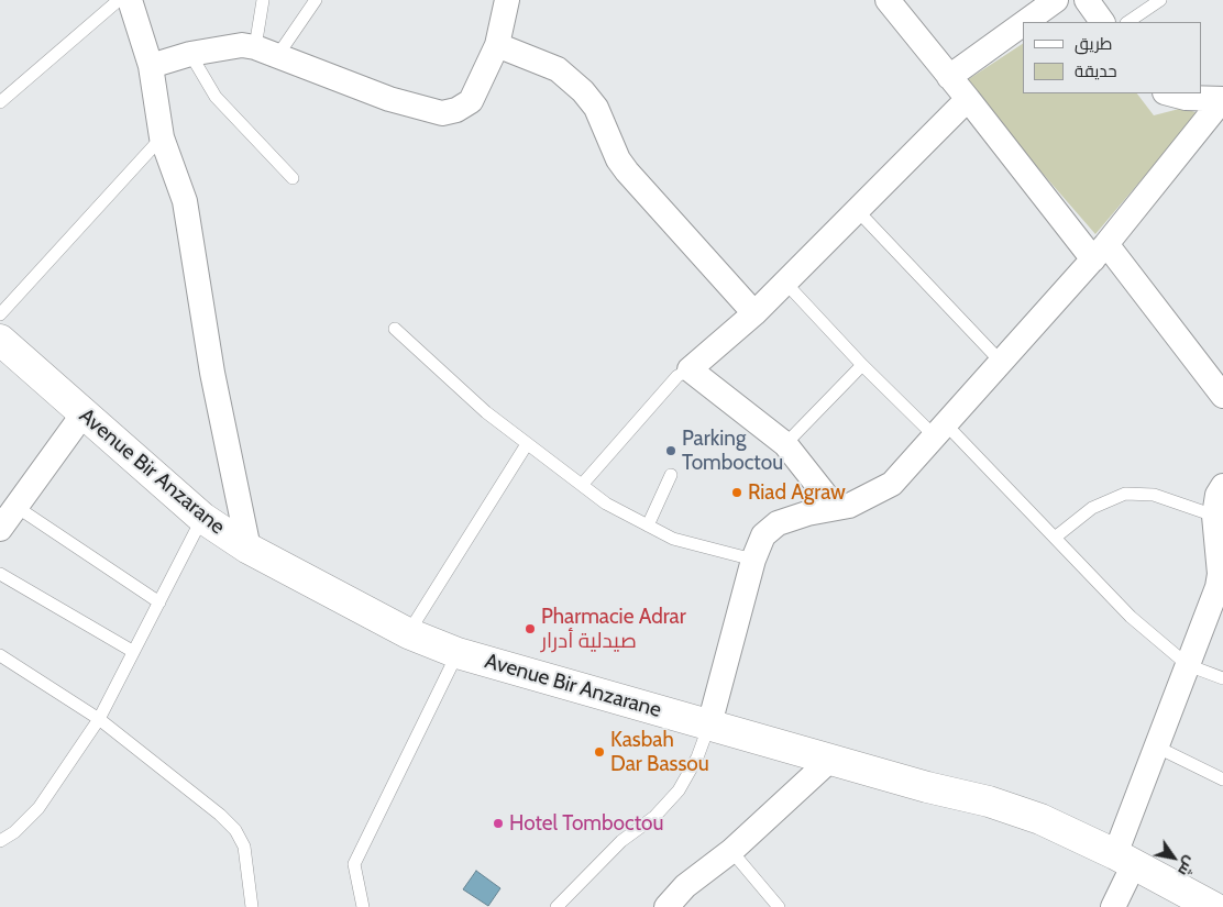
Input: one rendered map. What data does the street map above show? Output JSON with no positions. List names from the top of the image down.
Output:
{
  "streets": {
    "street": ["Avenue Bir Anzarane"]
  },
  "places": [
    "Parking Tomboctou",
    "Riad Agraw",
    "Pharmacie Adrar صيدلية أدرار",
    "Kasbah Dar Bassou",
    "Hotel Tomboctou"
  ],
  "legend": ["طريق", "حديقة"],
  "north": "bottom right"
}
